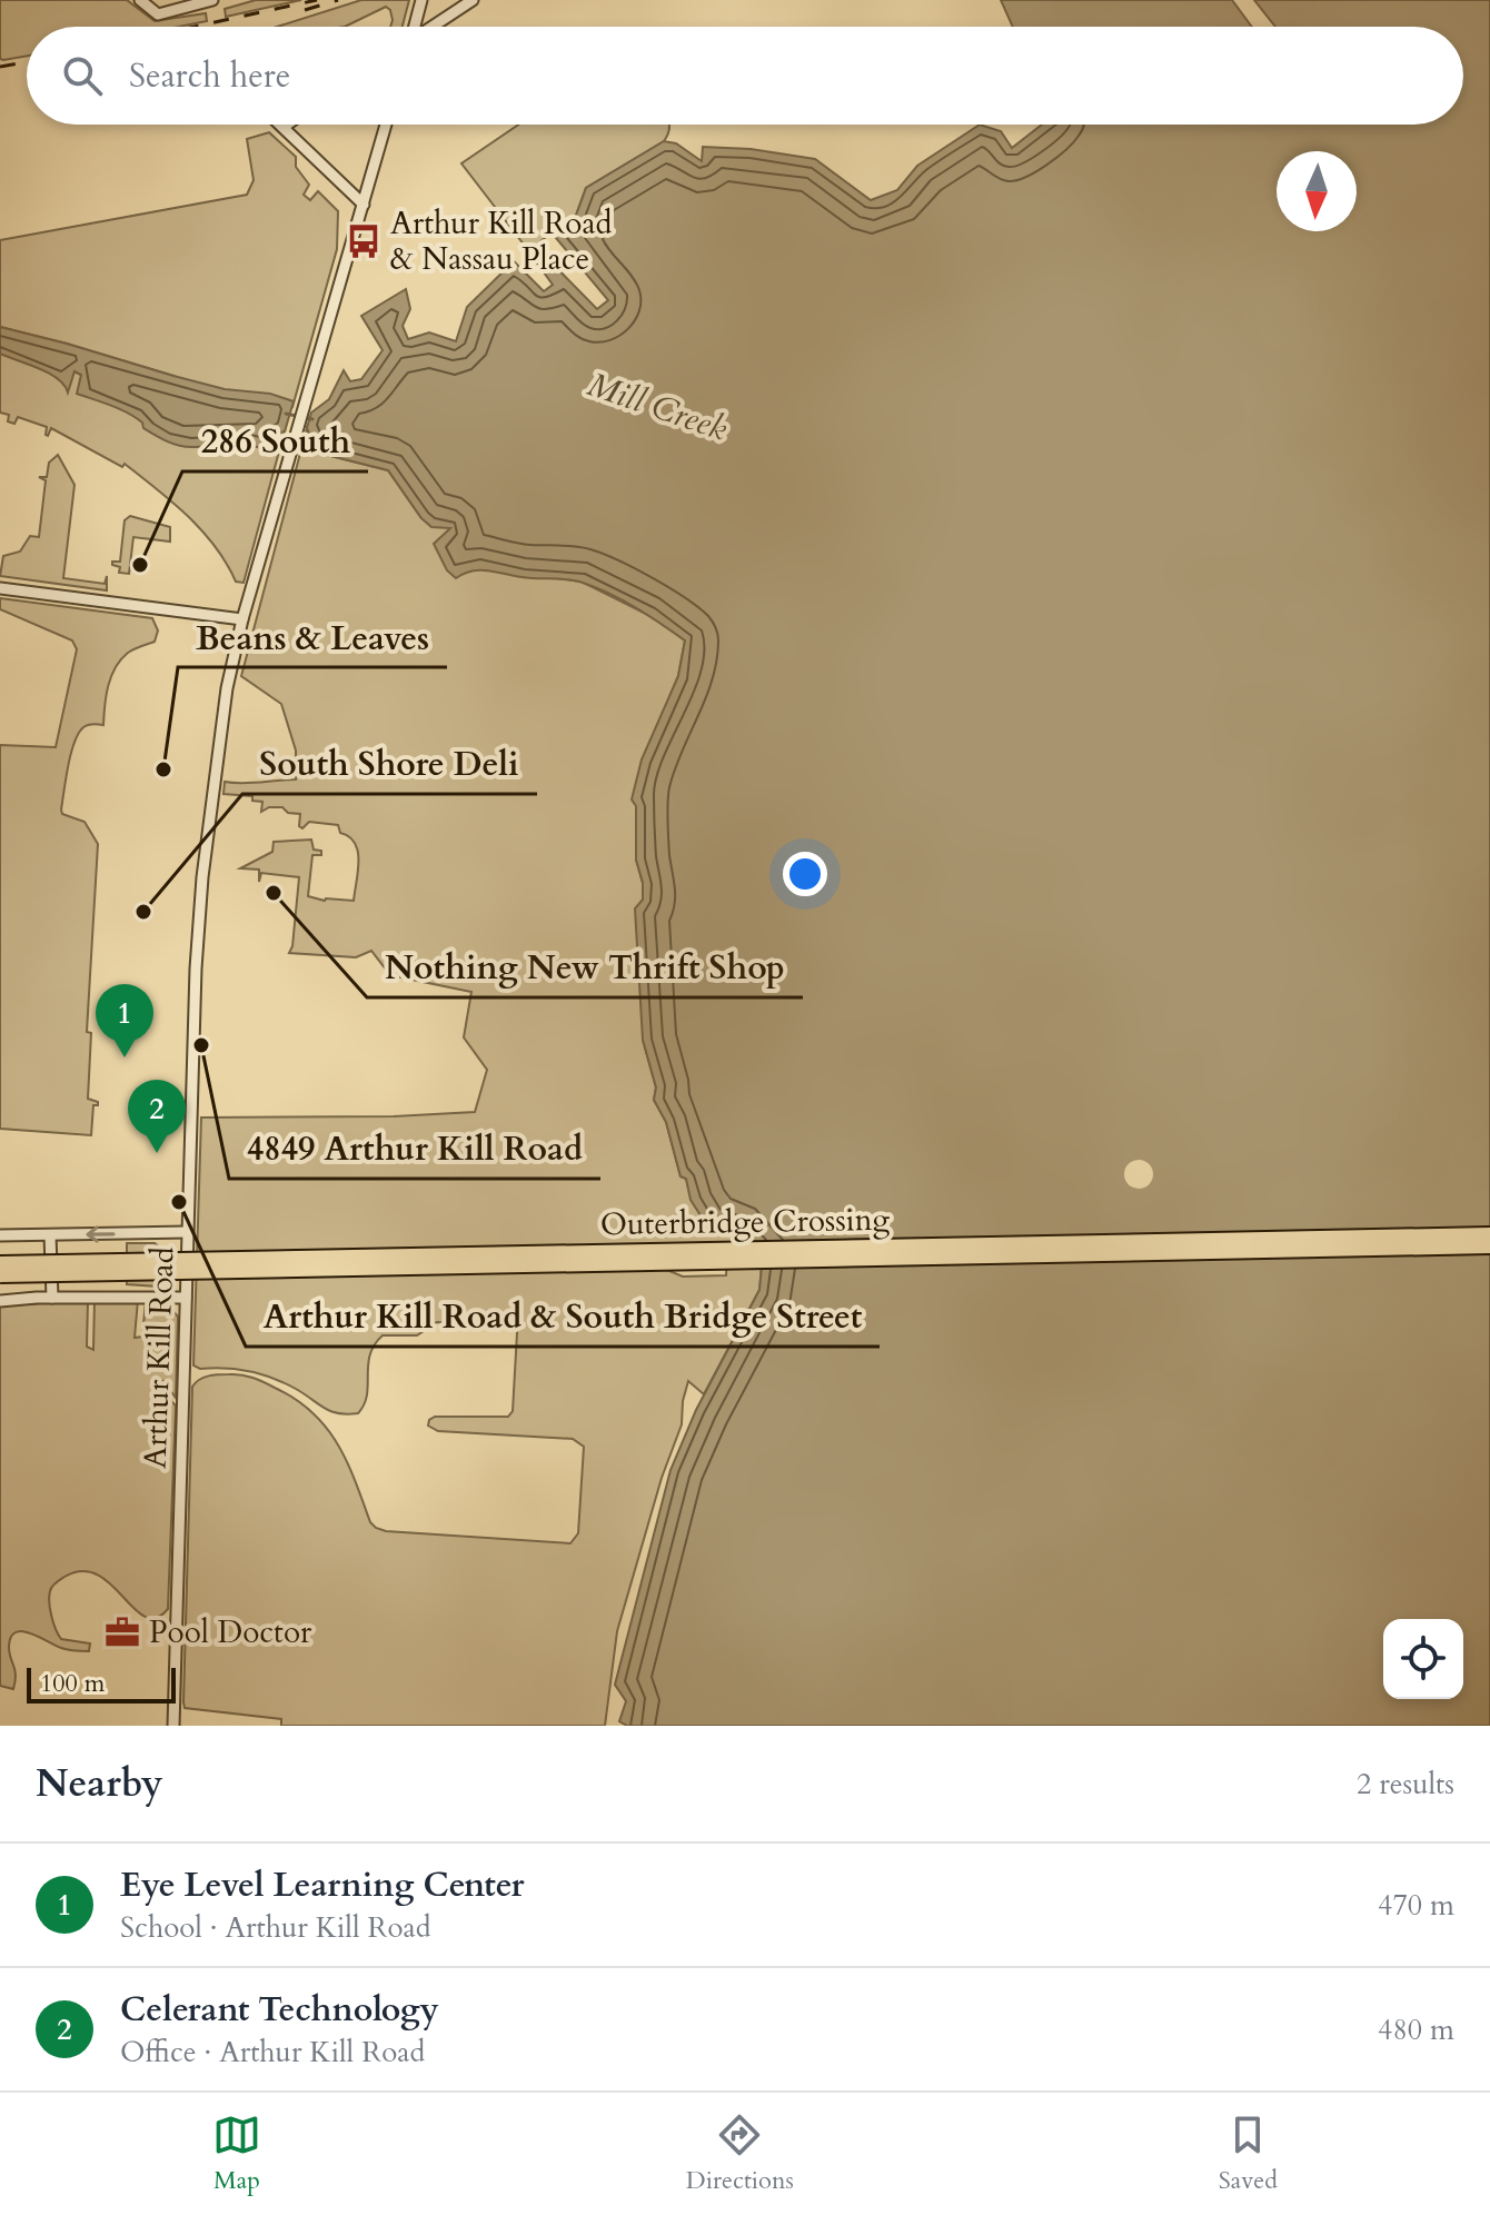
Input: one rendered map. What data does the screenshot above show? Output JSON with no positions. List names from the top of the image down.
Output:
{
  "streets": {
    "highway": ["Outerbridge Crossing"],
    "street": ["Arthur Kill Road"]
  },
  "water": ["Mill Creek"],
  "places": {
    "bus stop": ["Arthur Kill Road & Nassau Place"],
    "other": [
      "286 South",
      "Beans & Leaves",
      "Nothing New Thrift Shop",
      "South Shore Deli",
      "4849 Arthur Kill Road",
      "Arthur Kill Road & South Bridge Street"
    ],
    "office": ["Pool Doctor"]
  },
  "scale_bar": "100 m",
  "north": "bottom",
  "page": {
    "search": "Search here",
    "pins": ["1", "2"],
    "scale": "100 m",
    "heading": ["Nearby", "2 results"],
    "list": [
      {
        "mark": "1",
        "name": "Eye Level Learning Center",
        "note": "School · Arthur Kill Road",
        "value": "470 m"
      },
      {
        "mark": "2",
        "name": "Celerant Technology",
        "note": "Office · Arthur Kill Road",
        "value": "480 m"
      }
    ],
    "nav": ["Map", "Directions", "Saved"]
  }
}
